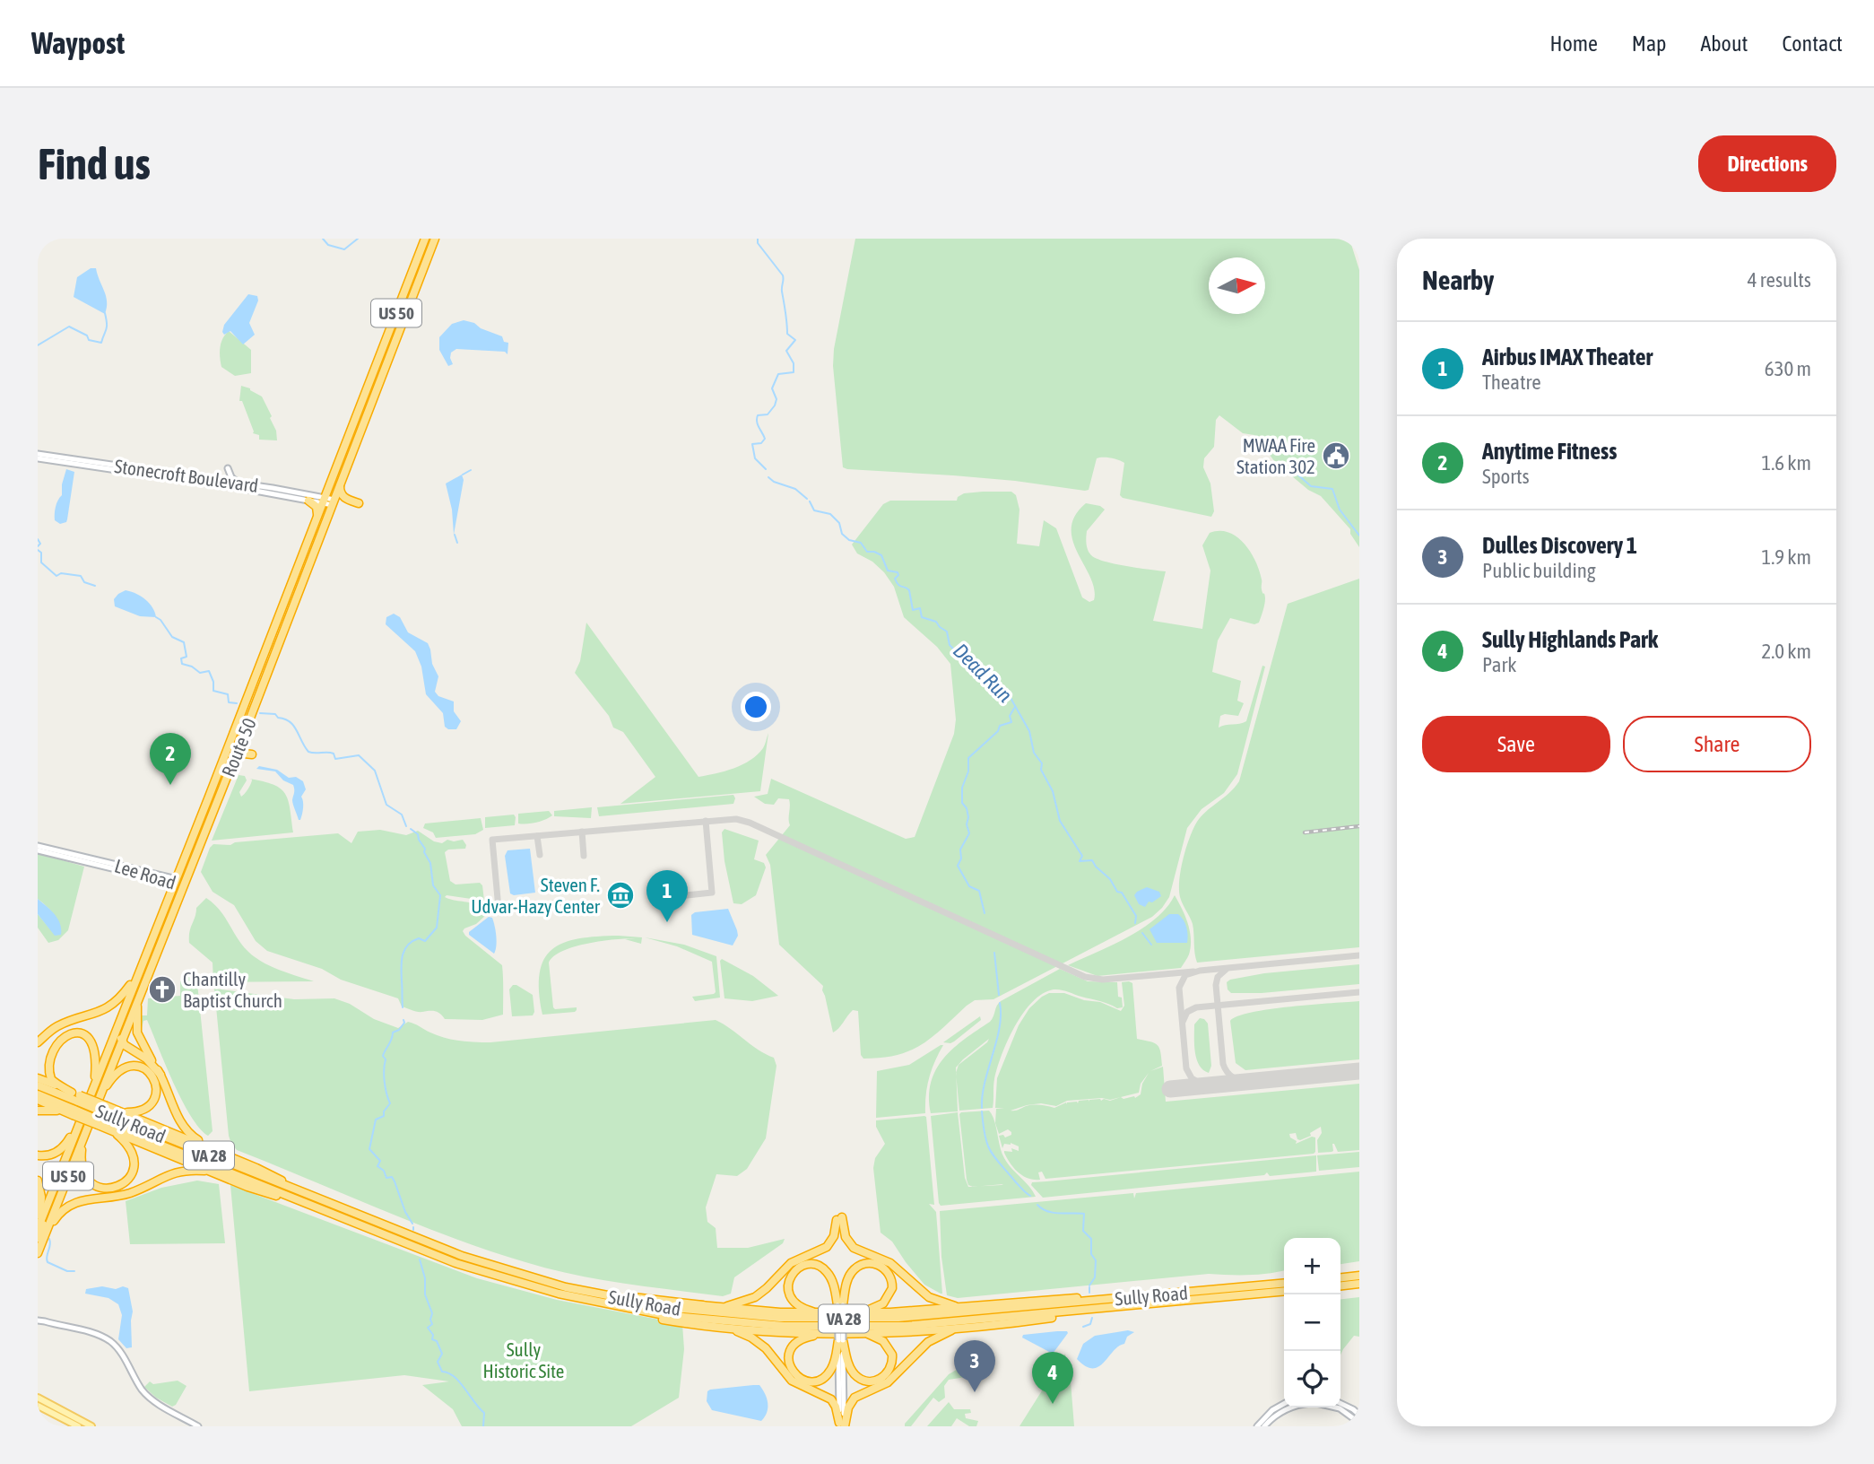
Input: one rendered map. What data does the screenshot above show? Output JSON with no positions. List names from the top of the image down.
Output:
{
  "streets": {
    "highway": [
      "US 50",
      "Route 50",
      "Sully Road",
      "VA 28"
    ],
    "main road": ["Stonecroft Boulevard", "Lee Road"]
  },
  "crossings": [
    ["Stonecroft Boulevard", "Route 50"],
    ["Route 50", "Lee Road"]
  ],
  "water": ["Dead Run"],
  "parks": ["Sully Historic Site"],
  "places": {
    "public building": ["MWAA Fire Station 302"],
    "museum": ["Steven F. Udvar-Hazy Center"],
    "church": ["Chantilly Baptist Church"]
  },
  "north": "right",
  "page": {
    "header": "Waypost",
    "nav": [
      "Home",
      "Map",
      "About",
      "Contact"
    ],
    "buttons": [
      "Directions",
      ["Save", "Share"]
    ],
    "title": "Find us",
    "heading": ["Nearby", "4 results"],
    "list": [
      {
        "mark": "1",
        "name": "Airbus IMAX Theater",
        "note": "Theatre",
        "value": "630 m"
      },
      {
        "mark": "2",
        "name": "Anytime Fitness",
        "note": "Sports",
        "value": "1.6 km"
      },
      {
        "mark": "3",
        "name": "Dulles Discovery 1",
        "note": "Public building",
        "value": "1.9 km"
      },
      {
        "mark": "4",
        "name": "Sully Highlands Park",
        "note": "Park",
        "value": "2.0 km"
      }
    ],
    "pins": [
      "2",
      "1",
      "3",
      "4"
    ],
    "map_buttons": ["+", "−"]
  }
}
